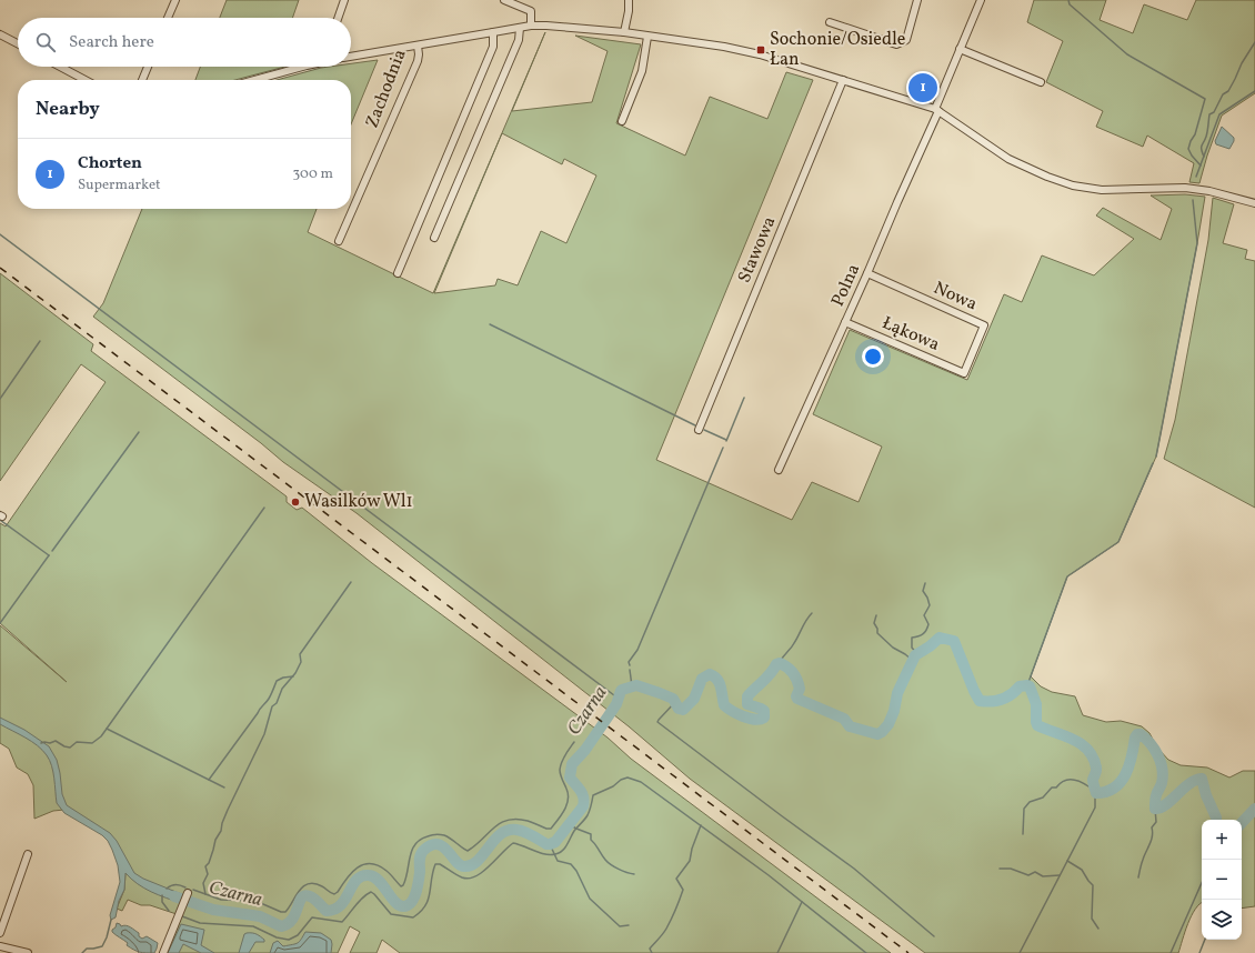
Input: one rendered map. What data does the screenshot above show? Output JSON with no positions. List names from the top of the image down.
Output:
{
  "streets": {
    "street": [
      "Zachodnia",
      "Stawowa",
      "Polna",
      "Nowa",
      "Łąkowa"
    ]
  },
  "crossings": [
    ["Polna", "Nowa"],
    ["Polna", "Łąkowa"],
    ["Nowa", "Łąkowa"]
  ],
  "water": ["Czarna"],
  "places": {
    "transit": ["Sochonie/Osiedle Łan"],
    "other": ["Wasilków Wl1"]
  },
  "page": {
    "search": "Search here",
    "pins": "1",
    "heading": "Nearby",
    "list": [
      {
        "mark": "1",
        "name": "Chorten",
        "note": "Supermarket",
        "value": "300 m"
      }
    ],
    "map_buttons": ["+", "−"]
  }
}
